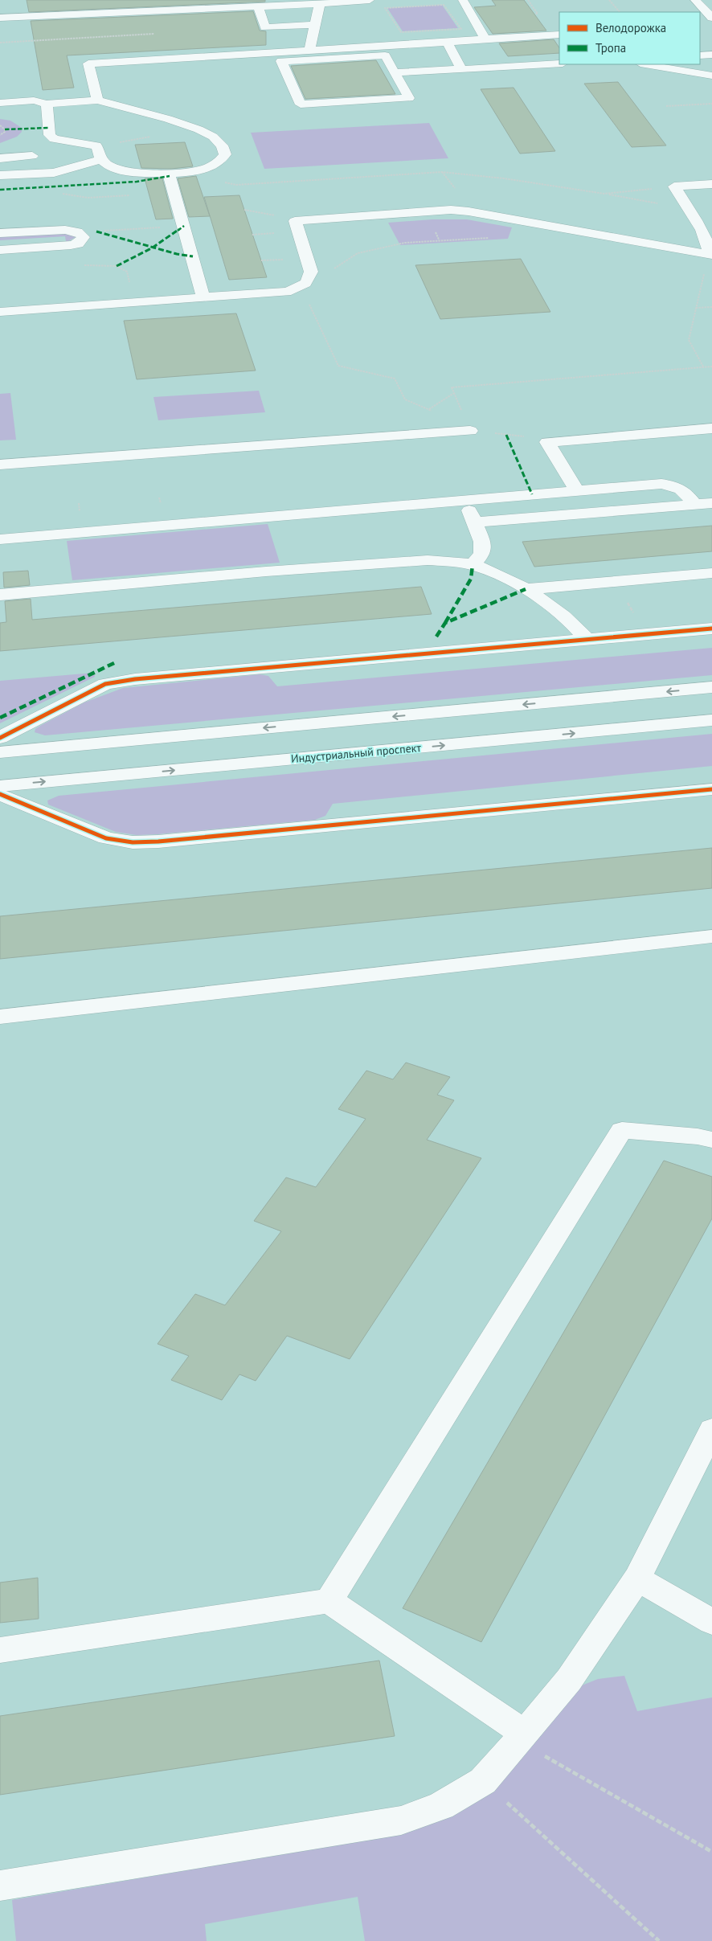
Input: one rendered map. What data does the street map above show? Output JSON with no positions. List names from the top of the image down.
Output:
{
  "streets": {
    "street": ["Индустриальный проспект"]
  },
  "legend": ["Велодорожка", "Тропа"]
}
